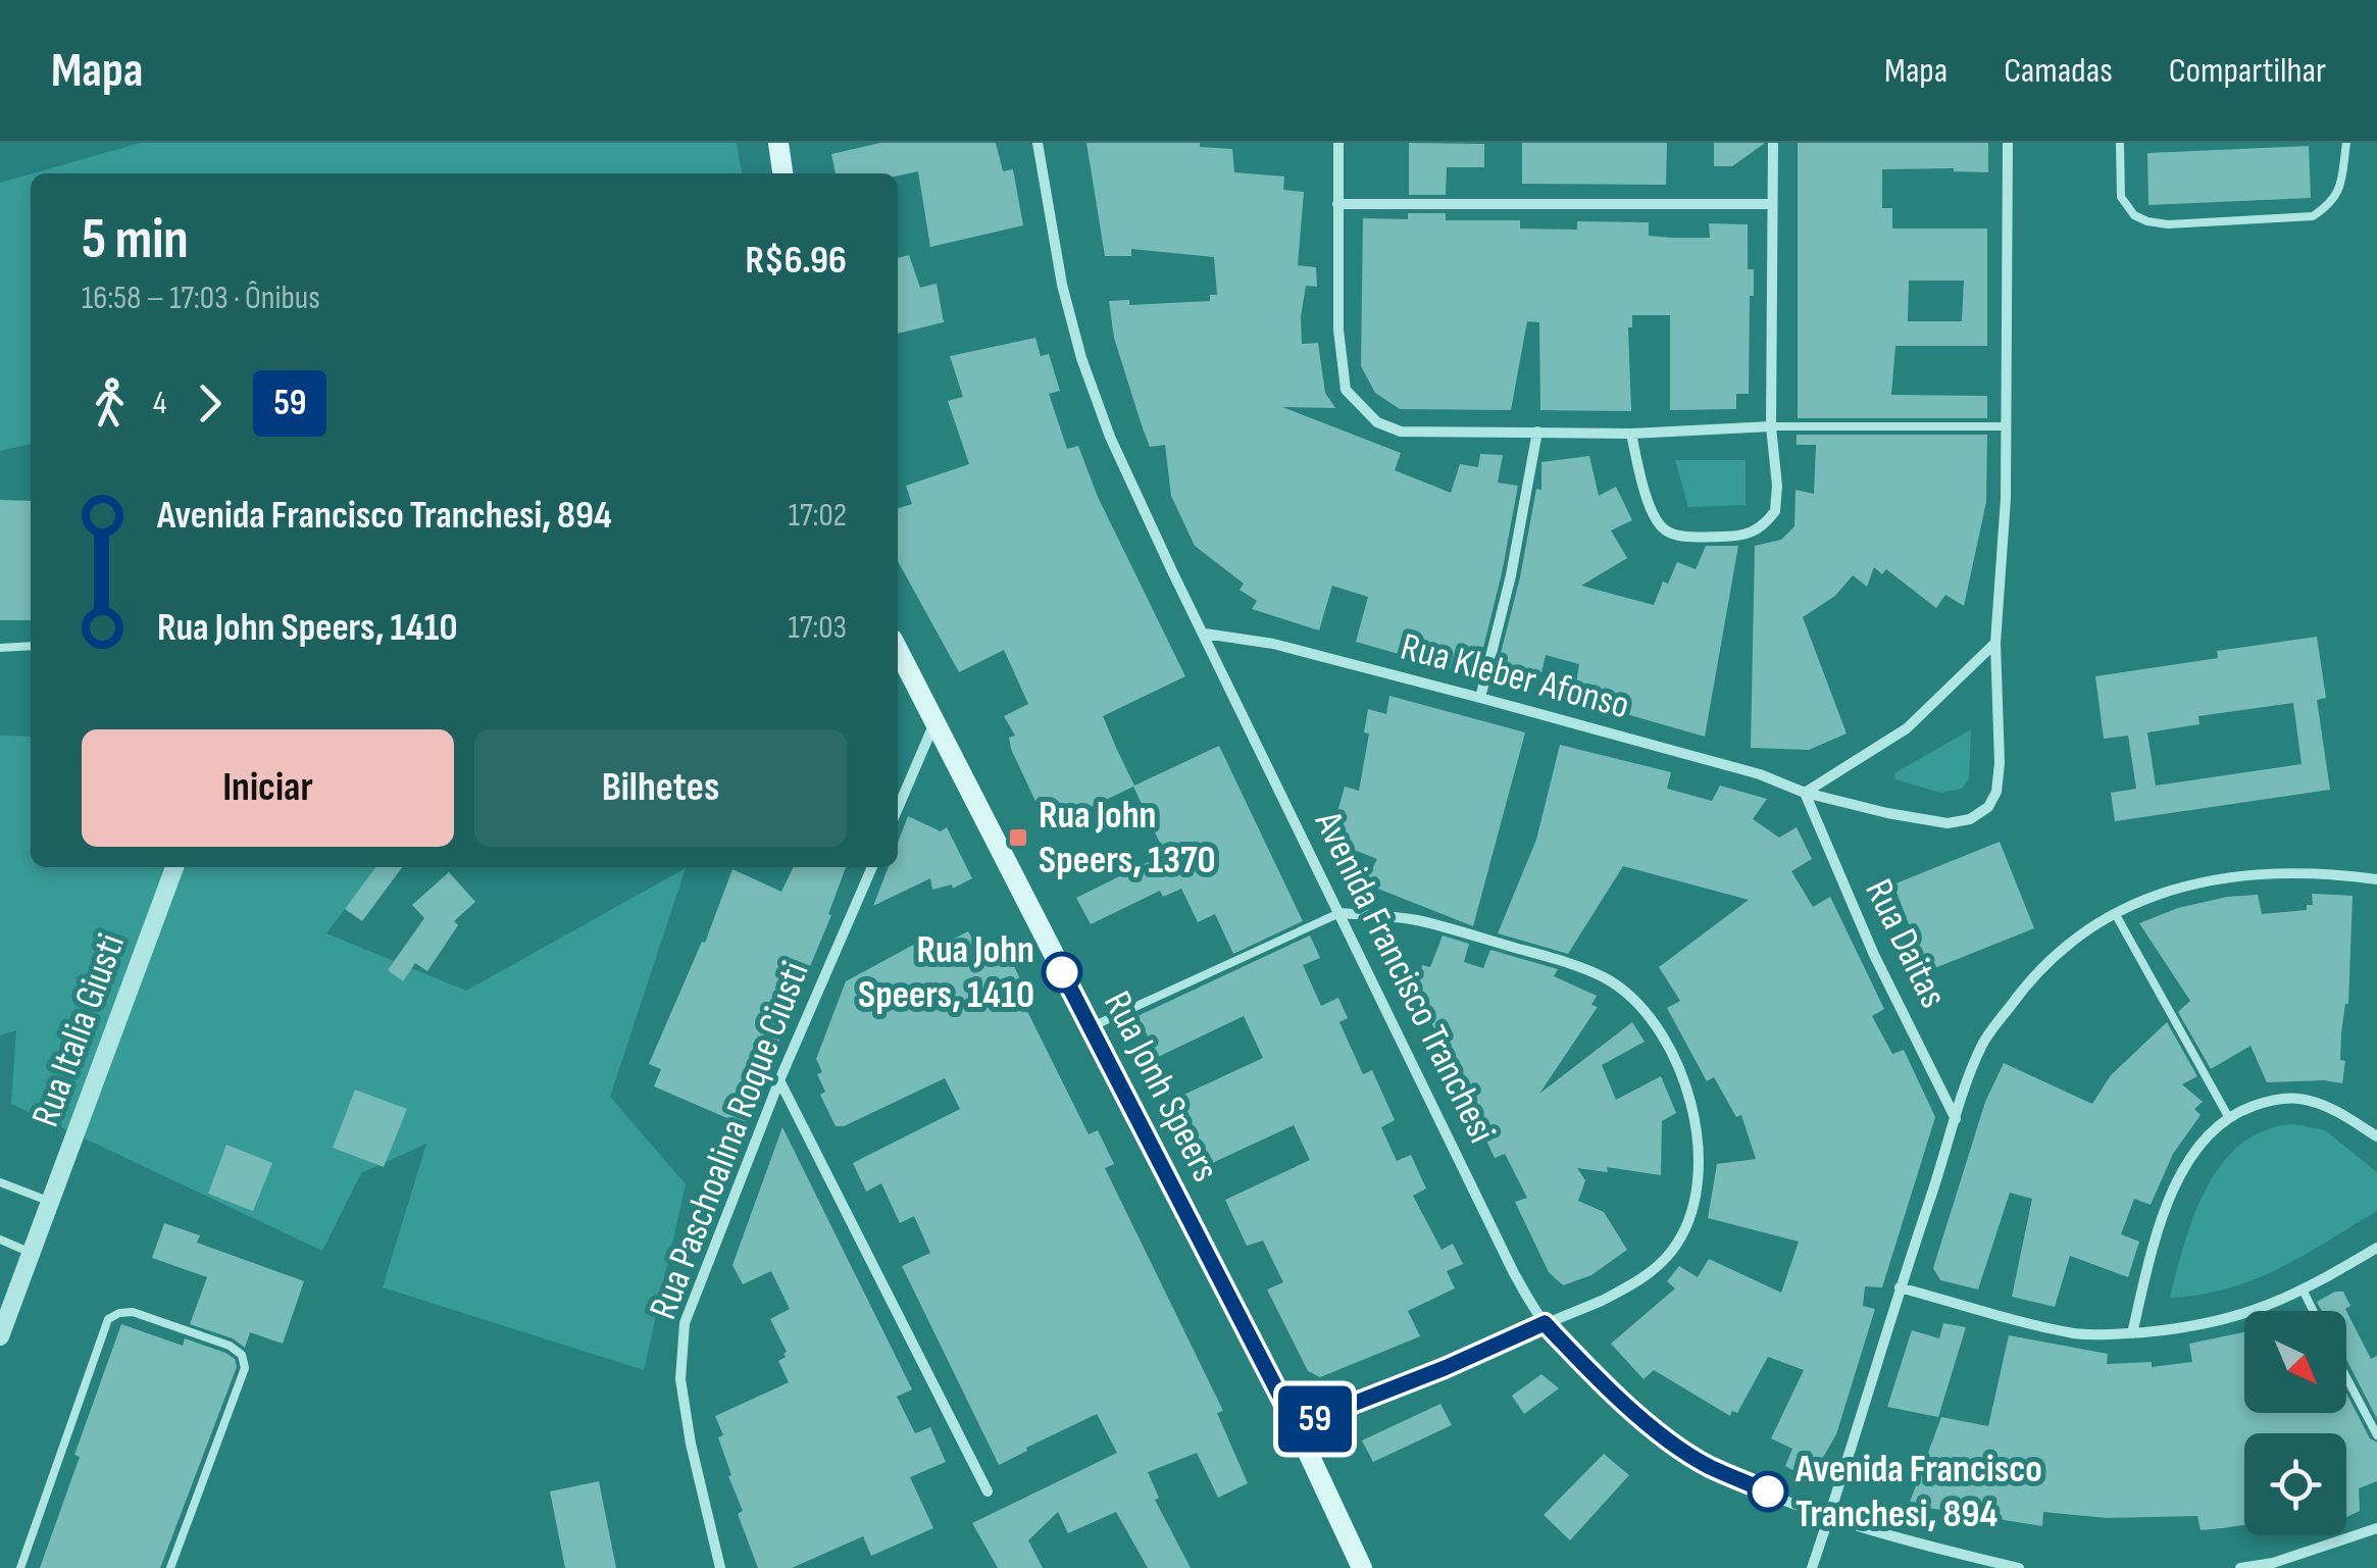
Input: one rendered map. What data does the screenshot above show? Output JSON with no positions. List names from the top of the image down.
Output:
{
  "streets": {
    "main road": ["Rua Jonh Speers"],
    "street": [
      "Rua Kleber Afonso",
      "Rua Daitas",
      "Avenida Francisco Tranchesi",
      "Rua Italia Giusti",
      "Rua Paschoalina Roque Ciusti"
    ]
  },
  "crossings": [
    ["Rua Kleber Afonso", "Rua Daitas"],
    ["Rua Kleber Afonso", "Avenida Francisco Tranchesi"]
  ],
  "places": {
    "transit": ["Rua John Speers, 1370"],
    "other": ["Rua John Speers, 1410", "Avenida Francisco Tranchesi, 894"]
  },
  "lines": ["bus line 59"],
  "north": "bottom right",
  "page": {
    "header": "Mapa",
    "nav": ["Mapa", "Camadas", "Compartilhar"],
    "on_map": "59",
    "heading": ["5 min", "16:58 – 17:03 · Ônibus", "R$6.96"],
    "legs": ["4", "59"],
    "list": [
      {
        "name": "Avenida Francisco Tranchesi, 894",
        "value": "17:02"
      },
      {
        "name": "Rua John Speers, 1410",
        "value": "17:03"
      }
    ],
    "buttons": ["Iniciar", "Bilhetes"]
  }
}
